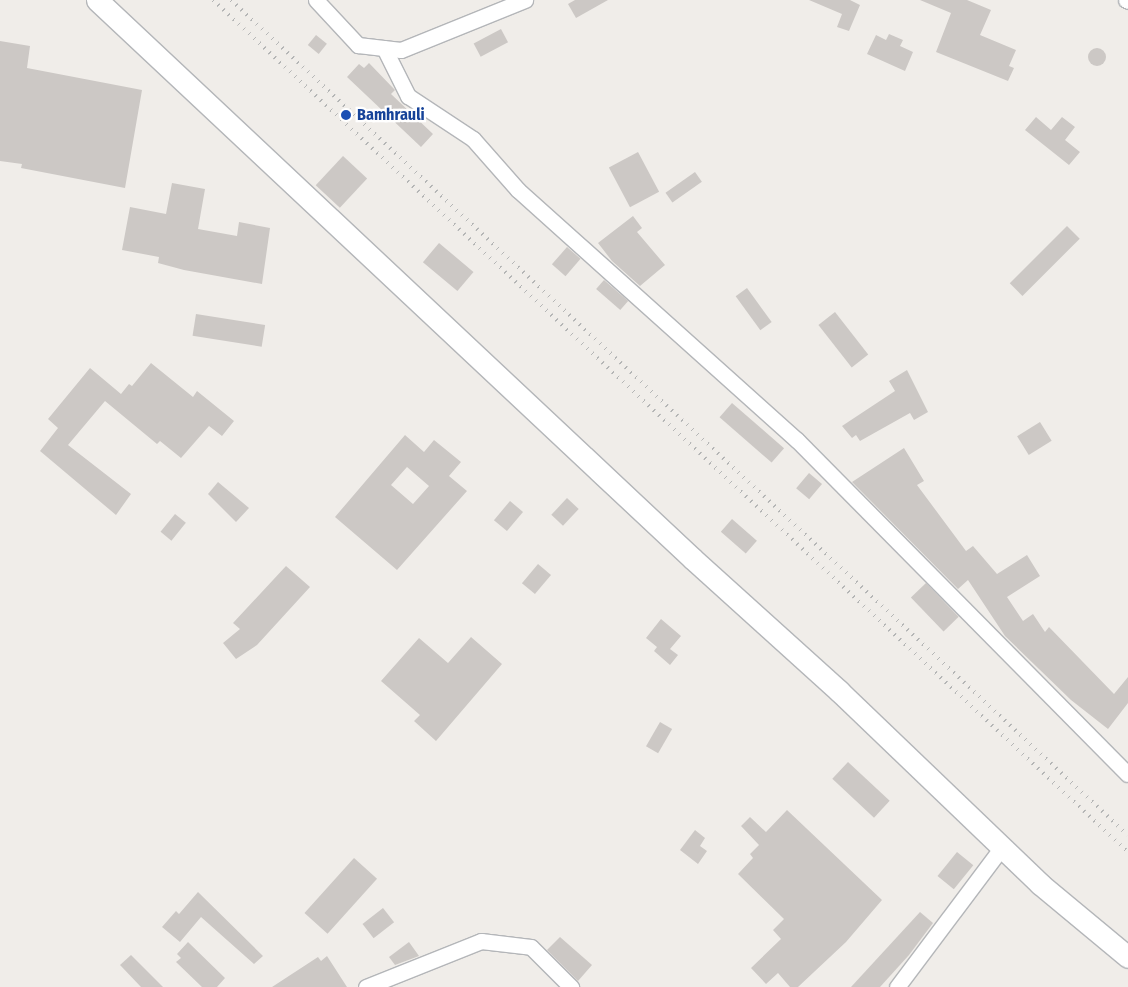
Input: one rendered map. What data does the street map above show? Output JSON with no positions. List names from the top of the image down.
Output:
{
  "places": ["Bamhrauli"]
}
